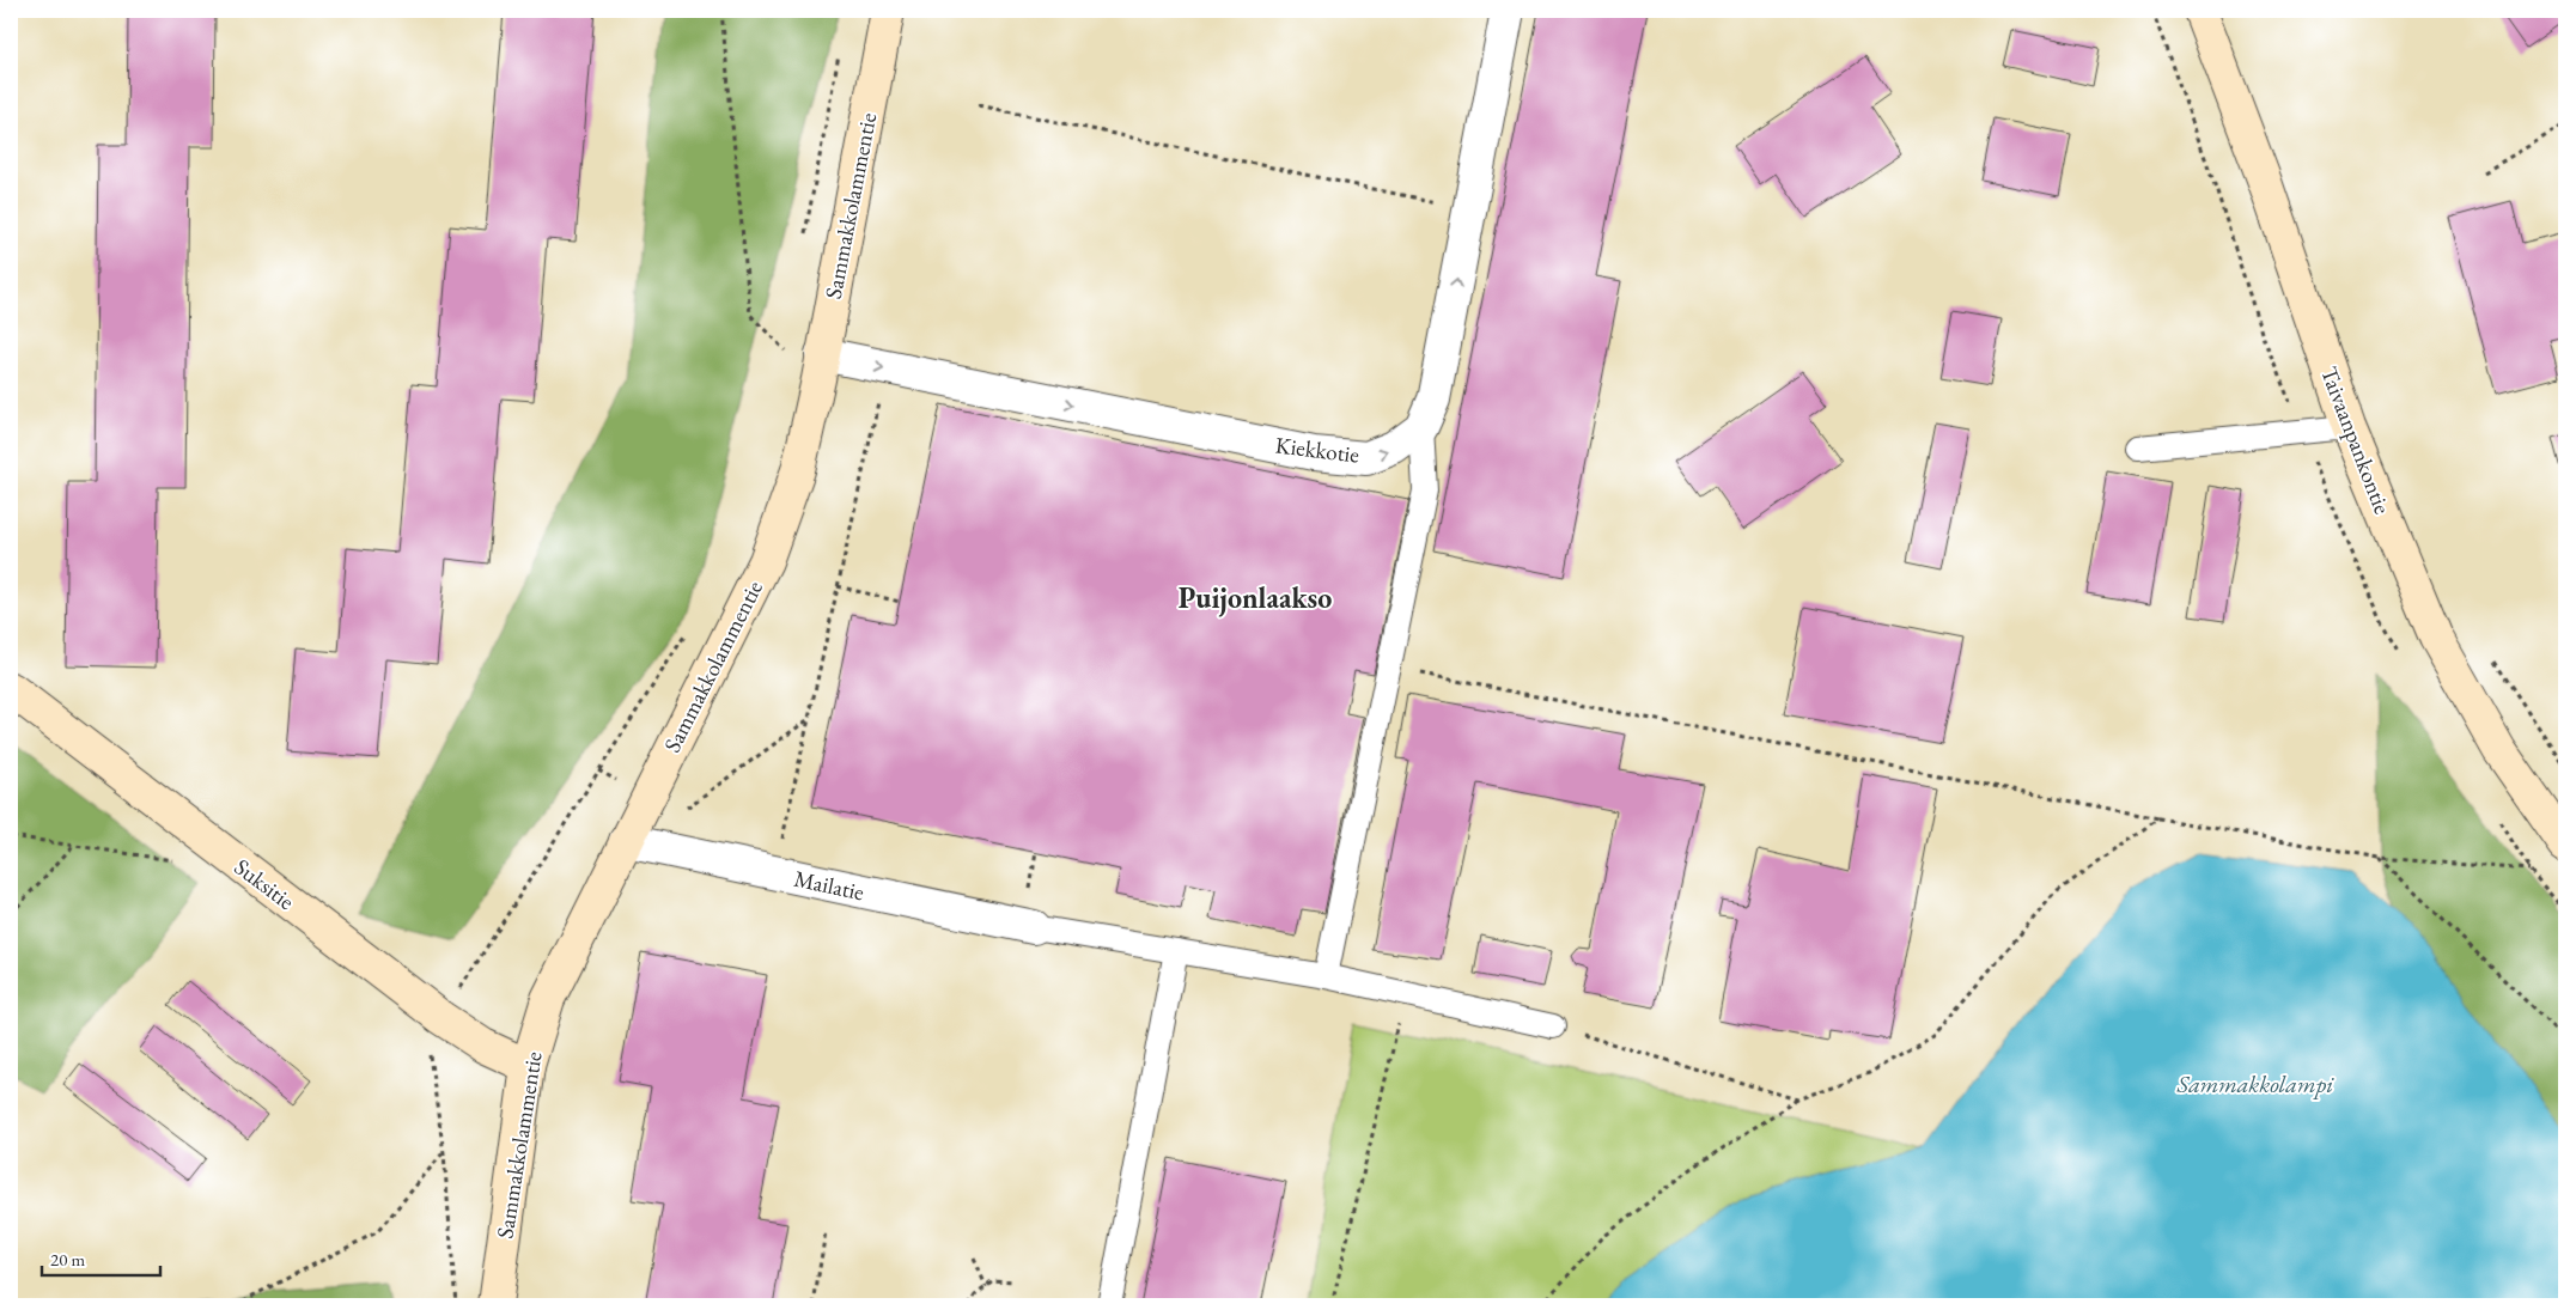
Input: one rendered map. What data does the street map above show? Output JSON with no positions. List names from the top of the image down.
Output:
{
  "streets": {
    "street": [
      "Sammakkolammentie",
      "Taivaanpankontie",
      "Kiekkotie",
      "Suksitie",
      "Mailatie"
    ]
  },
  "crossings": [
    ["Sammakkolammentie", "Kiekkotie"],
    ["Sammakkolammentie", "Suksitie"],
    ["Sammakkolammentie", "Mailatie"]
  ],
  "one_way": ["Kiekkotie"],
  "districts": ["Puijonlaakso"],
  "water": ["Sammakkolampi"],
  "scale_bar": "20 m"
}
